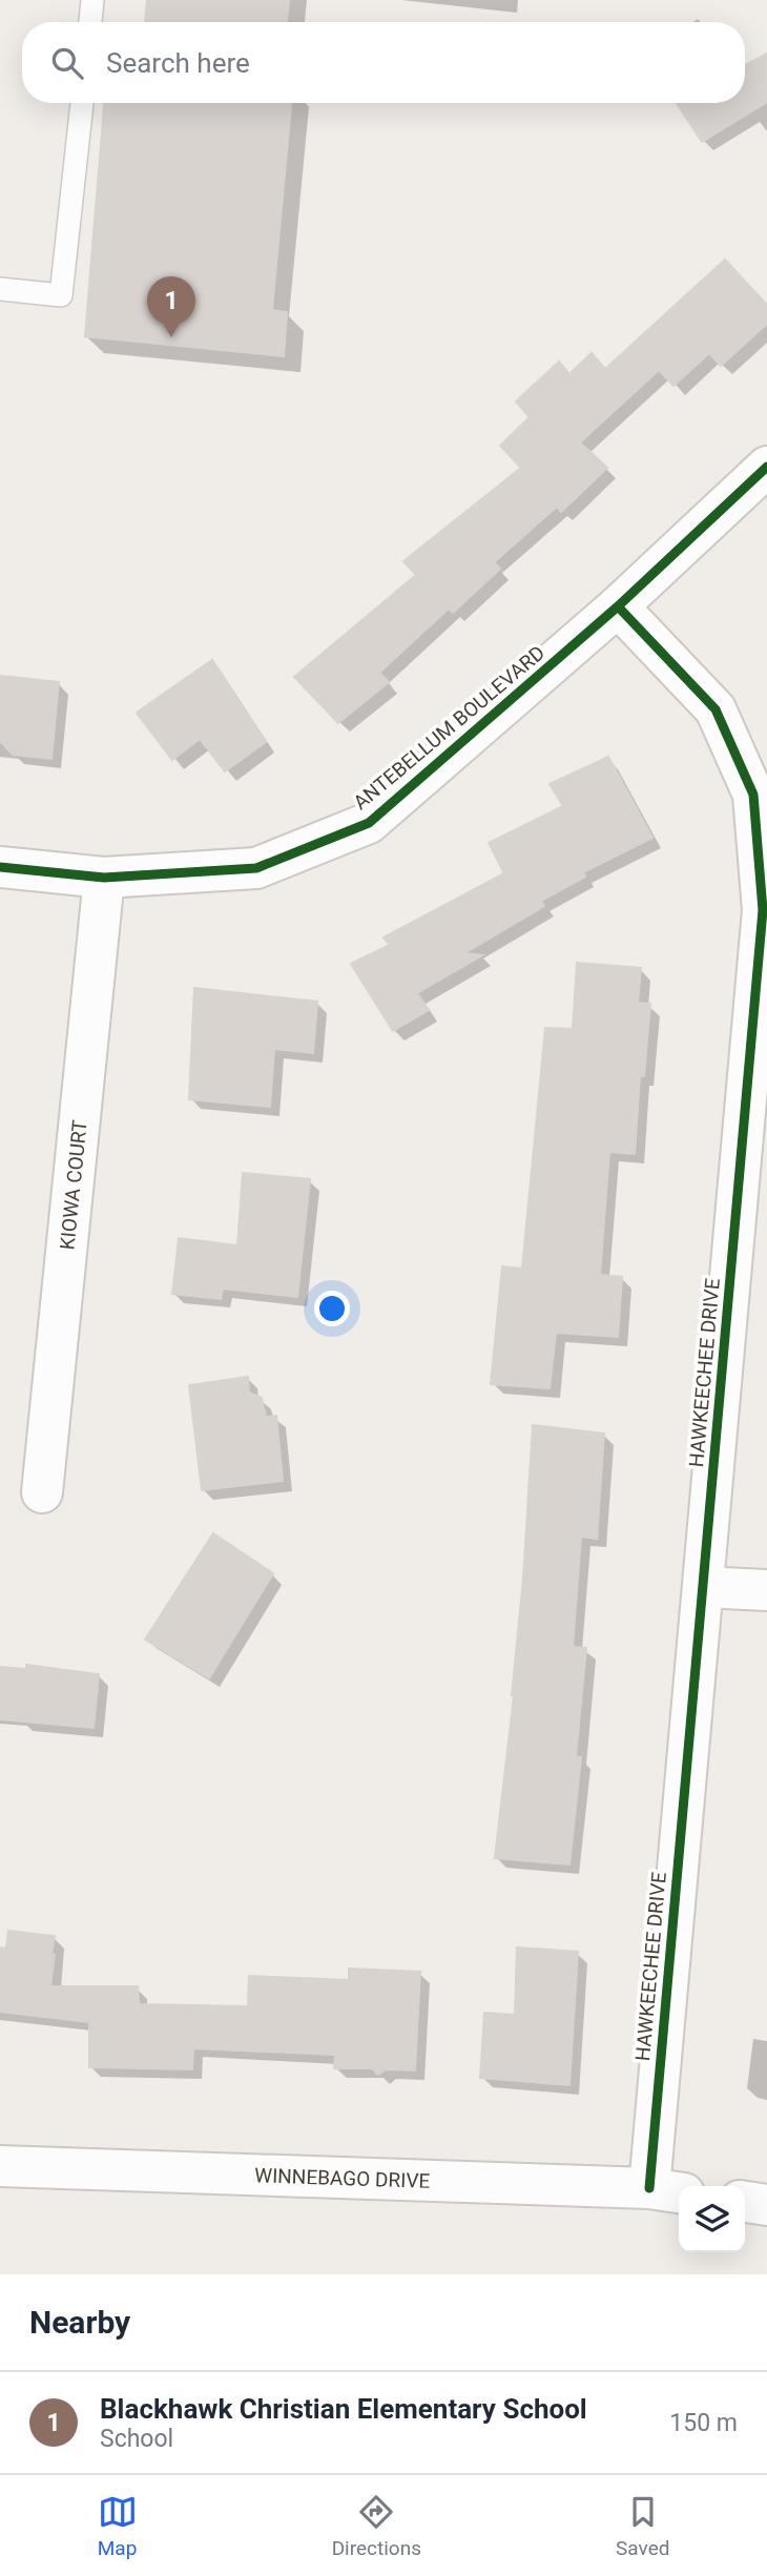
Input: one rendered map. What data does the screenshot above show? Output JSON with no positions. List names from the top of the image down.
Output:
{
  "streets": {
    "street": [
      "ANTEBELLUM BOULEVARD",
      "KIOWA COURT",
      "HAWKEECHEE DRIVE",
      "WINNEBAGO DRIVE"
    ]
  },
  "crossings": [
    ["ANTEBELLUM BOULEVARD", "KIOWA COURT"],
    ["ANTEBELLUM BOULEVARD", "HAWKEECHEE DRIVE"],
    ["HAWKEECHEE DRIVE", "WINNEBAGO DRIVE"]
  ],
  "page": {
    "search": "Search here",
    "pins": "1",
    "heading": "Nearby",
    "list": [
      {
        "mark": "1",
        "name": "Blackhawk Christian Elementary School",
        "note": "School",
        "value": "150 m"
      }
    ],
    "nav": ["Map", "Directions", "Saved"]
  }
}
